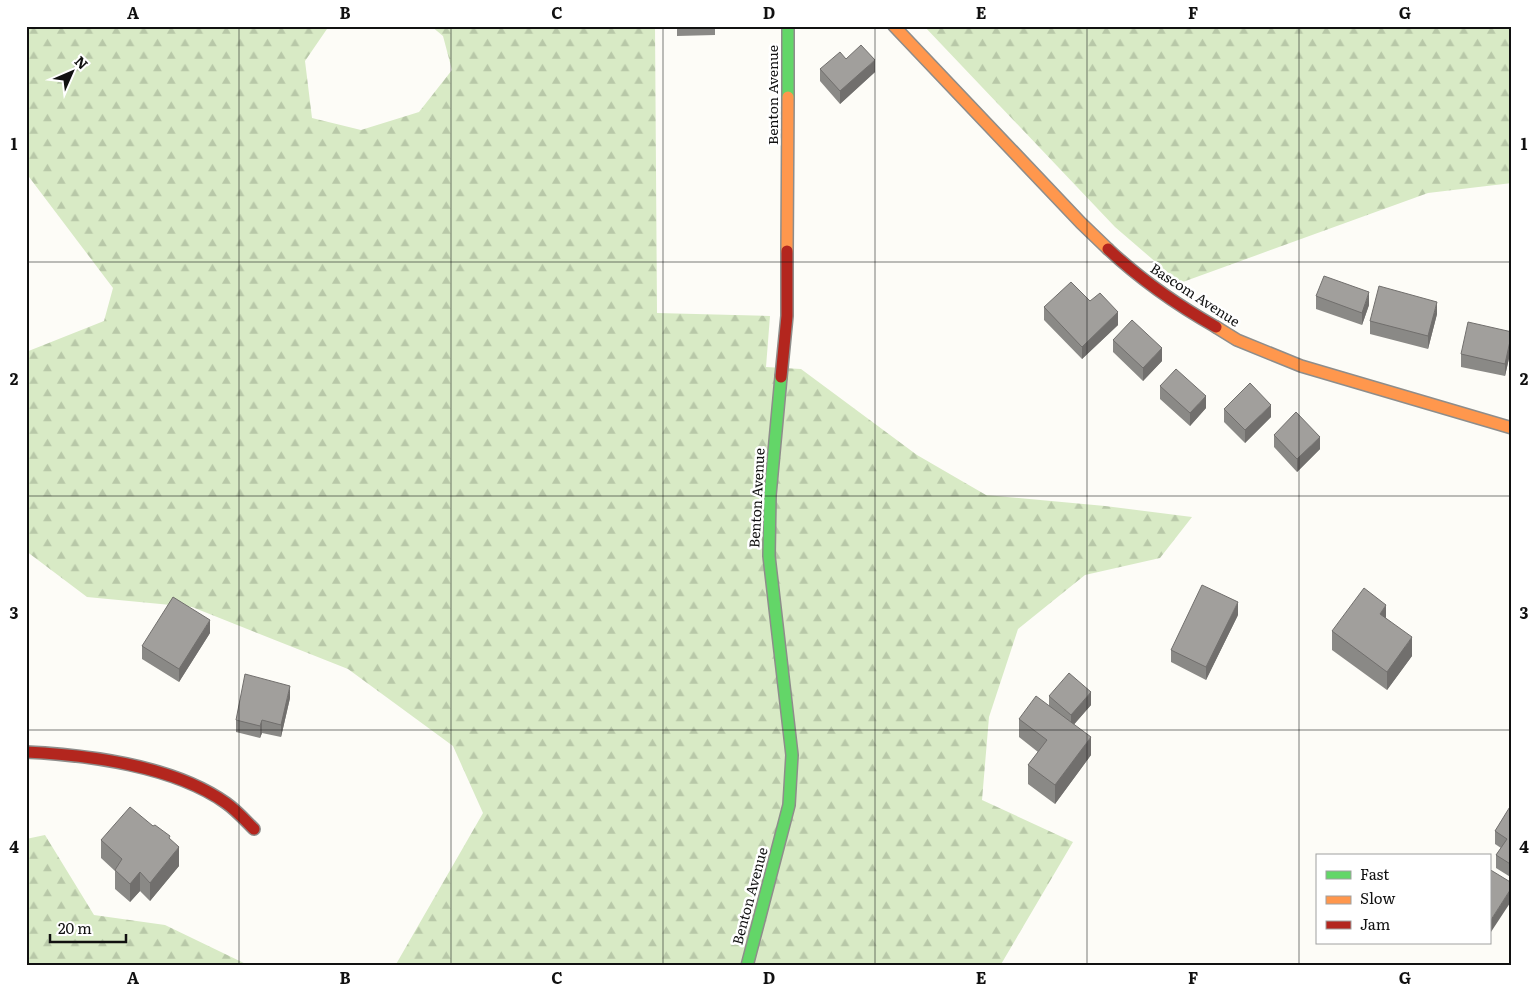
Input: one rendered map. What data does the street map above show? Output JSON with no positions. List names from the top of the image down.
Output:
{
  "streets": {
    "main road": ["Benton Avenue", "Bascom Avenue"]
  },
  "legend": ["Fast", "Slow", "Jam"],
  "scale_bar": "20 m",
  "north": "top right",
  "grid": {
    "columns": [
      "A",
      "B",
      "C",
      "D",
      "E",
      "F",
      "G"
    ],
    "rows": [
      "1",
      "2",
      "3",
      "4"
    ]
  }
}
